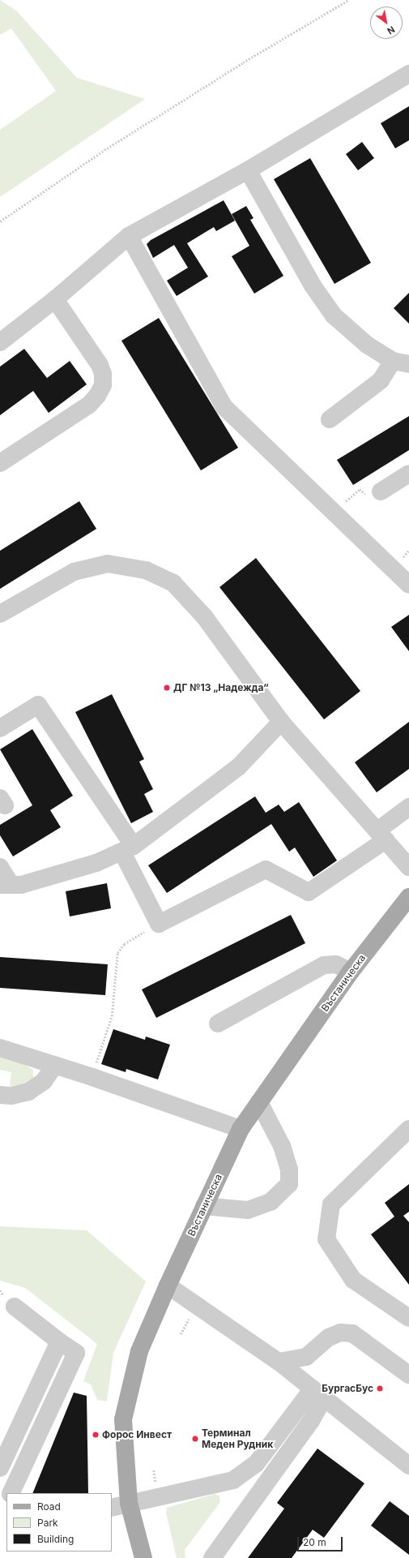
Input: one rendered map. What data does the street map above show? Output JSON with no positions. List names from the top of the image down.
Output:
{
  "streets": {
    "main road": ["Въстаническа"]
  },
  "places": [
    "ДГ №13 „Надежда“",
    "БургасБус",
    "Форос Инвест",
    "Терминал Меден Рудник"
  ],
  "legend": ["Road", "Park", "Building"],
  "scale_bar": "20 m",
  "north": "bottom right"
}
